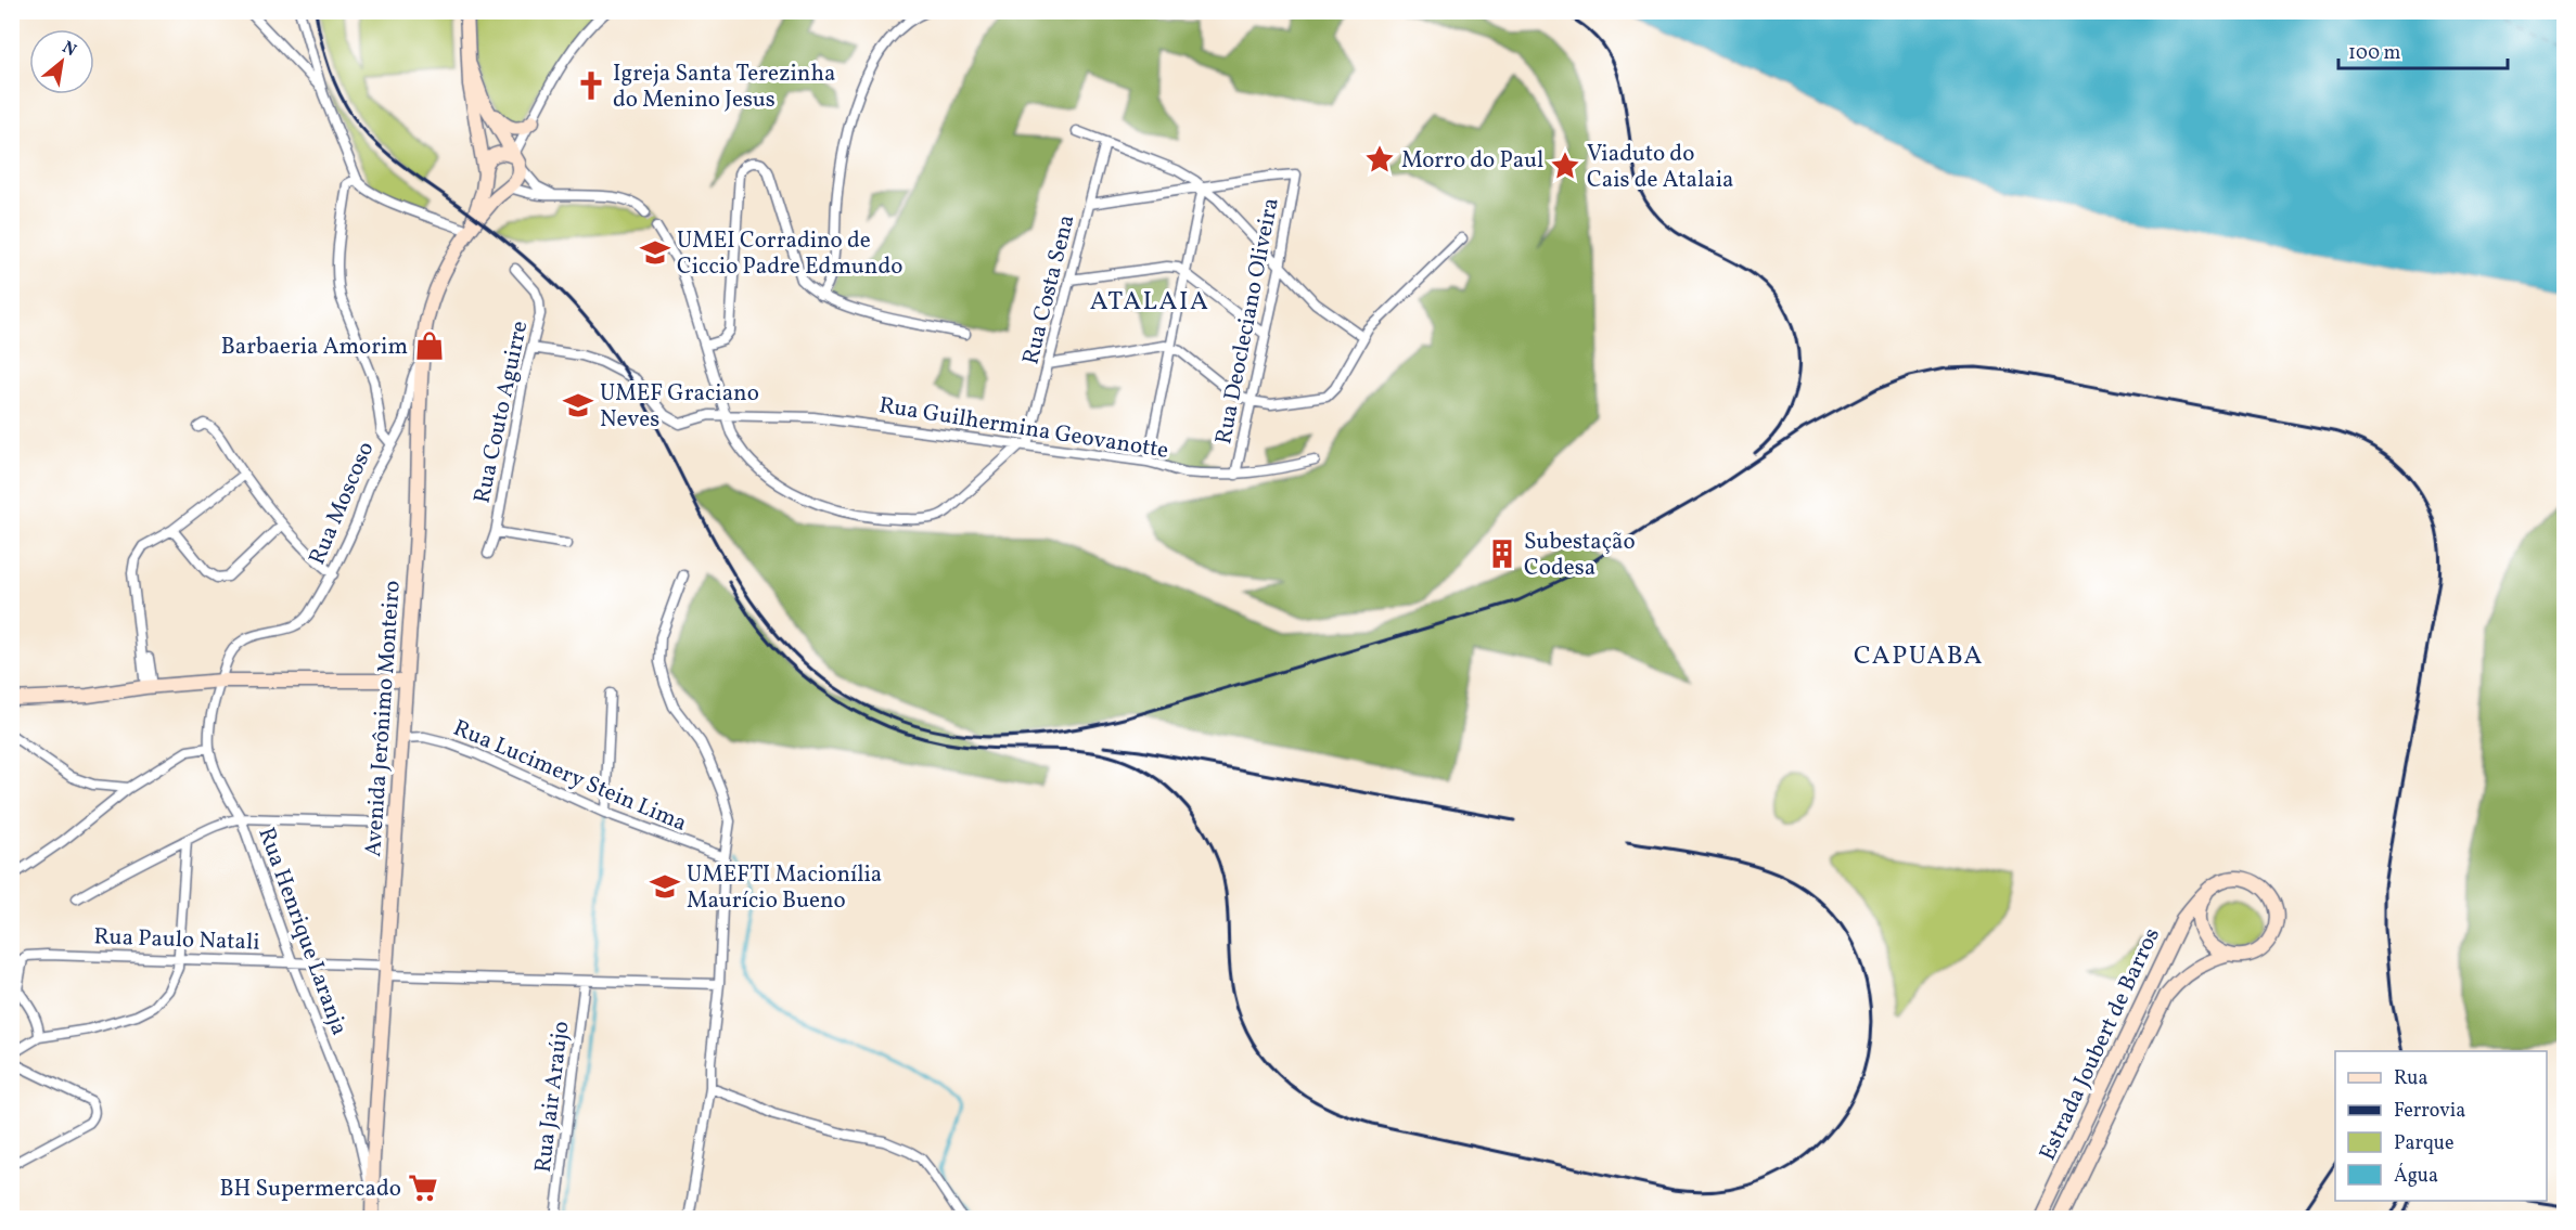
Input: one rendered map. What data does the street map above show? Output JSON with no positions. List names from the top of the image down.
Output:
{
  "streets": {
    "street": [
      "Rua Costa Sena",
      "Rua Deocleciano Oliveira",
      "Rua Couto Aguirre",
      "Rua Guilhermina Geovanotte",
      "Rua Moscoso",
      "Avenida Jerônimo Monteiro",
      "Rua Lucimery Stein Lima",
      "Rua Henrique Laranja",
      "Rua Paulo Natali",
      "Estrada Joubert de Barros",
      "Rua Jair Araújo"
    ]
  },
  "crossings": [
    ["Rua Costa Sena", "Rua Guilhermina Geovanotte"],
    ["Rua Deocleciano Oliveira", "Rua Guilhermina Geovanotte"],
    ["Rua Couto Aguirre", "Rua Guilhermina Geovanotte"],
    ["Rua Moscoso", "Rua Henrique Laranja"],
    ["Avenida Jerônimo Monteiro", "Rua Lucimery Stein Lima"],
    ["Avenida Jerônimo Monteiro", "Rua Henrique Laranja"],
    ["Avenida Jerônimo Monteiro", "Rua Paulo Natali"],
    ["Rua Henrique Laranja", "Rua Paulo Natali"],
    ["Rua Paulo Natali", "Rua Jair Araújo"]
  ],
  "districts": ["ATALAIA", "CAPUABA"],
  "places": {
    "church": ["Igreja Santa Terezinha do Menino Jesus"],
    "place": ["Morro do Paul", "Viaduto do Cais de Atalaia"],
    "school or university": ["UMEI Corradino de Ciccio Padre Edmundo", "UMEF Graciano Neves", "UMEFTI Macionília Maurício Bueno"],
    "shop": ["Barbaeria Amorim"],
    "building": ["Subestação Codesa"],
    "supermarket": ["BH Supermercado"]
  },
  "legend": [
    "Rua",
    "Ferrovia",
    "Parque",
    "Água"
  ],
  "scale_bar": "100 m",
  "north": "top right"
}
